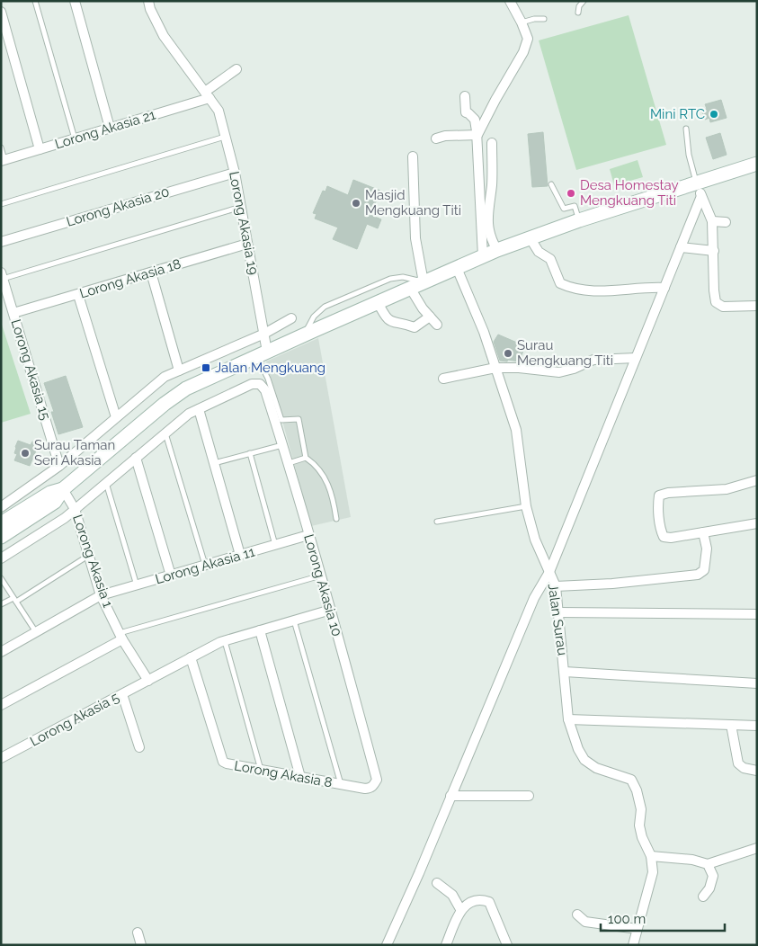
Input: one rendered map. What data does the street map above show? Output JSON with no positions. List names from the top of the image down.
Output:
{
  "streets": {
    "street": [
      "Lorong Akasia 21",
      "Lorong Akasia 20",
      "Lorong Akasia 19",
      "Lorong Akasia 18",
      "Lorong Akasia 15",
      "Lorong Akasia 1",
      "Lorong Akasia 11",
      "Lorong Akasia 10",
      "Jalan Surau",
      "Lorong Akasia 5",
      "Lorong Akasia 8"
    ]
  },
  "crossings": [
    ["Lorong Akasia 21", "Lorong Akasia 19"],
    ["Lorong Akasia 20", "Lorong Akasia 19"],
    ["Lorong Akasia 19", "Lorong Akasia 18"],
    ["Lorong Akasia 18", "Lorong Akasia 15"],
    ["Lorong Akasia 1", "Lorong Akasia 11"],
    ["Lorong Akasia 1", "Lorong Akasia 5"],
    ["Lorong Akasia 11", "Lorong Akasia 10"],
    ["Lorong Akasia 10", "Lorong Akasia 5"],
    ["Lorong Akasia 10", "Lorong Akasia 8"],
    ["Lorong Akasia 5", "Lorong Akasia 8"]
  ],
  "places": {
    "other": [
      "Mini RTC",
      "Desa Homestay Mengkuang Titi",
      "Masjid Mengkuang Titi",
      "Surau Mengkuang Titi",
      "Surau Taman Seri Akasia"
    ],
    "transit": ["Jalan Mengkuang"]
  },
  "scale_bar": "100 m"
}
